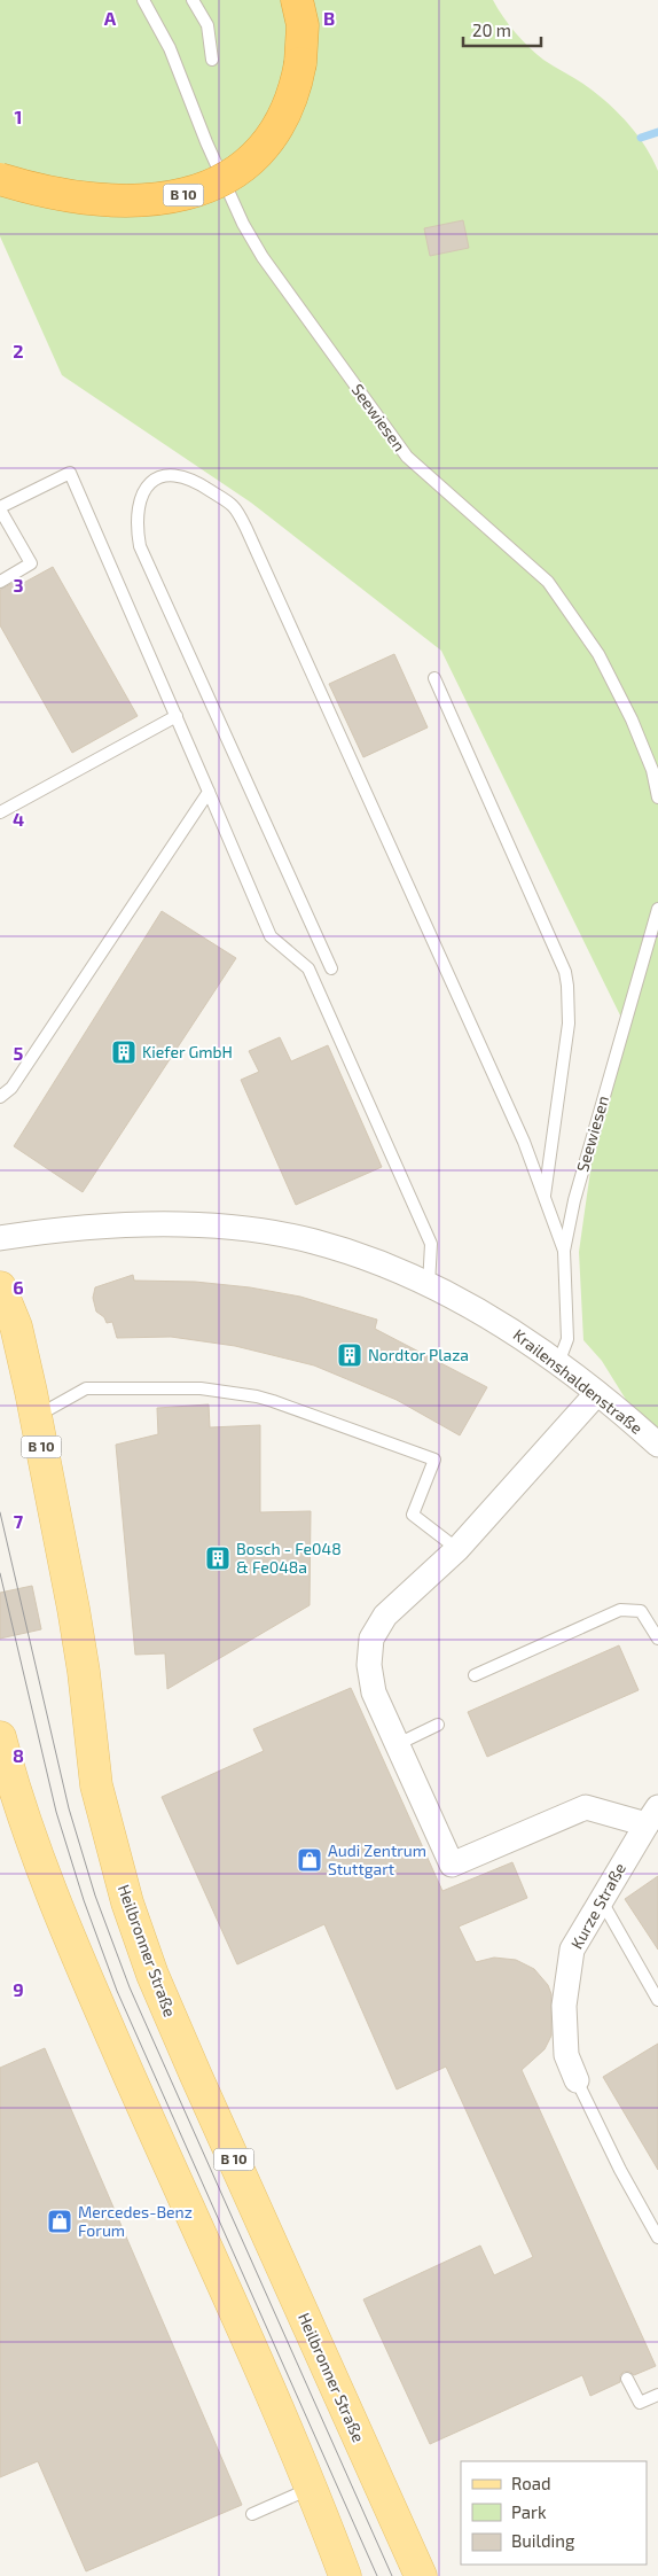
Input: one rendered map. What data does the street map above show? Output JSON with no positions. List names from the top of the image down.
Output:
{
  "streets": {
    "highway": ["B 10"],
    "main road": ["Heilbronner Straße"],
    "street": ["Krailenshaldenstraße", "Kurze Straße"],
    "lane": ["Seewiesen"]
  },
  "crossings": [
    ["Seewiesen", "Krailenshaldenstraße"]
  ],
  "places": {
    "building": ["Kiefer GmbH", "Nordtor Plaza", "Bosch - Fe048 & Fe048a"],
    "shop": ["Audi Zentrum Stuttgart", "Mercedes-Benz Forum"]
  },
  "legend": ["Road", "Park", "Building"],
  "scale_bar": "20 m",
  "grid": {
    "columns": ["A", "B"],
    "rows": [
      "1",
      "2",
      "3",
      "4",
      "5",
      "6",
      "7",
      "8",
      "9"
    ]
  }
}
